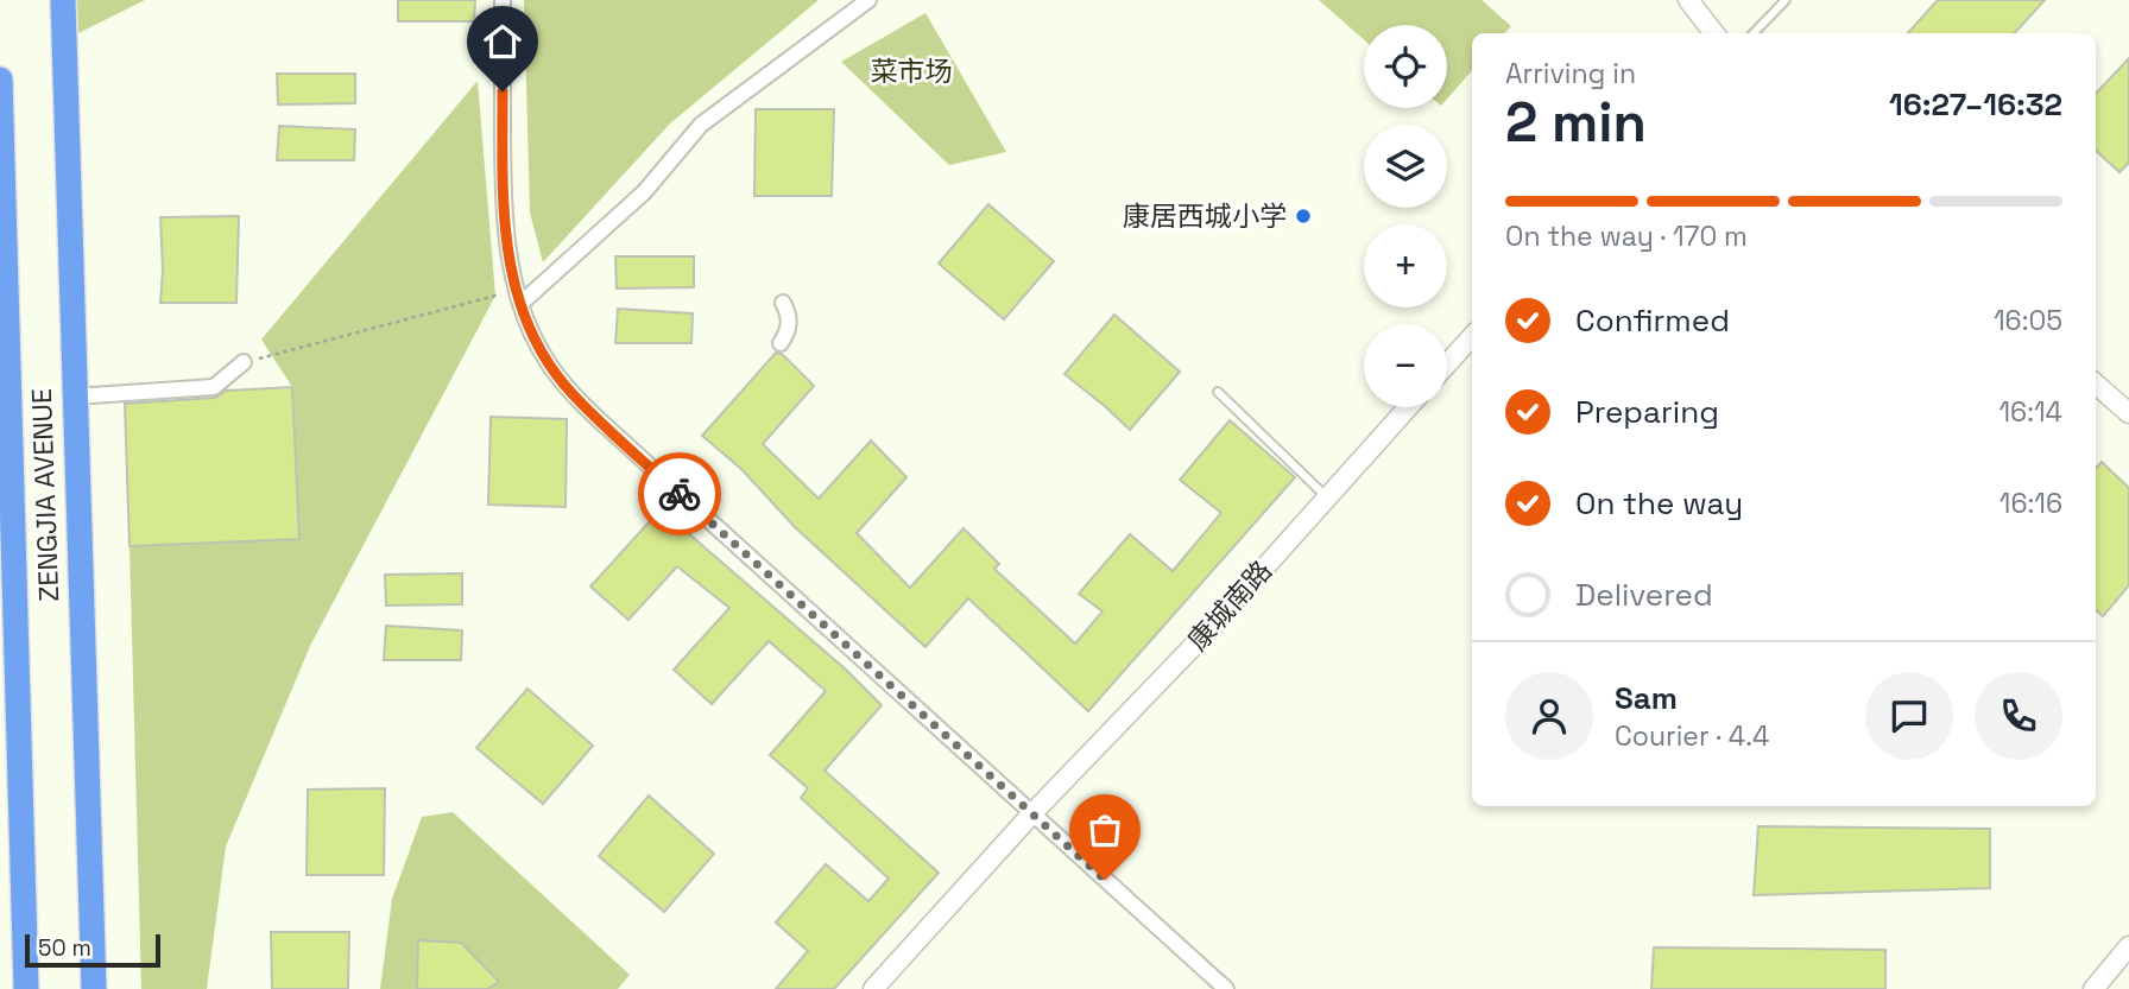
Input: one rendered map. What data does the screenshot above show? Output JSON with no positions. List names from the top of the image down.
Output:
{
  "streets": {
    "highway": ["ZENGJIA AVENUE"],
    "street": ["康城南路"]
  },
  "parks": ["菜市场"],
  "places": ["康居西城小学"],
  "scale_bar": "50 m",
  "page": {
    "map_buttons": ["+", "−"],
    "heading": ["2 min", "Arriving in", "16:27–16:32"],
    "panel": ["Sam", "Courier · 4.4"],
    "bar": "On the way · 170 m",
    "list": [
      ["Confirmed", "16:05"],
      ["Preparing", "16:14"],
      ["On the way", "16:16"],
      "Delivered"
    ],
    "scale": "50 m"
  }
}
